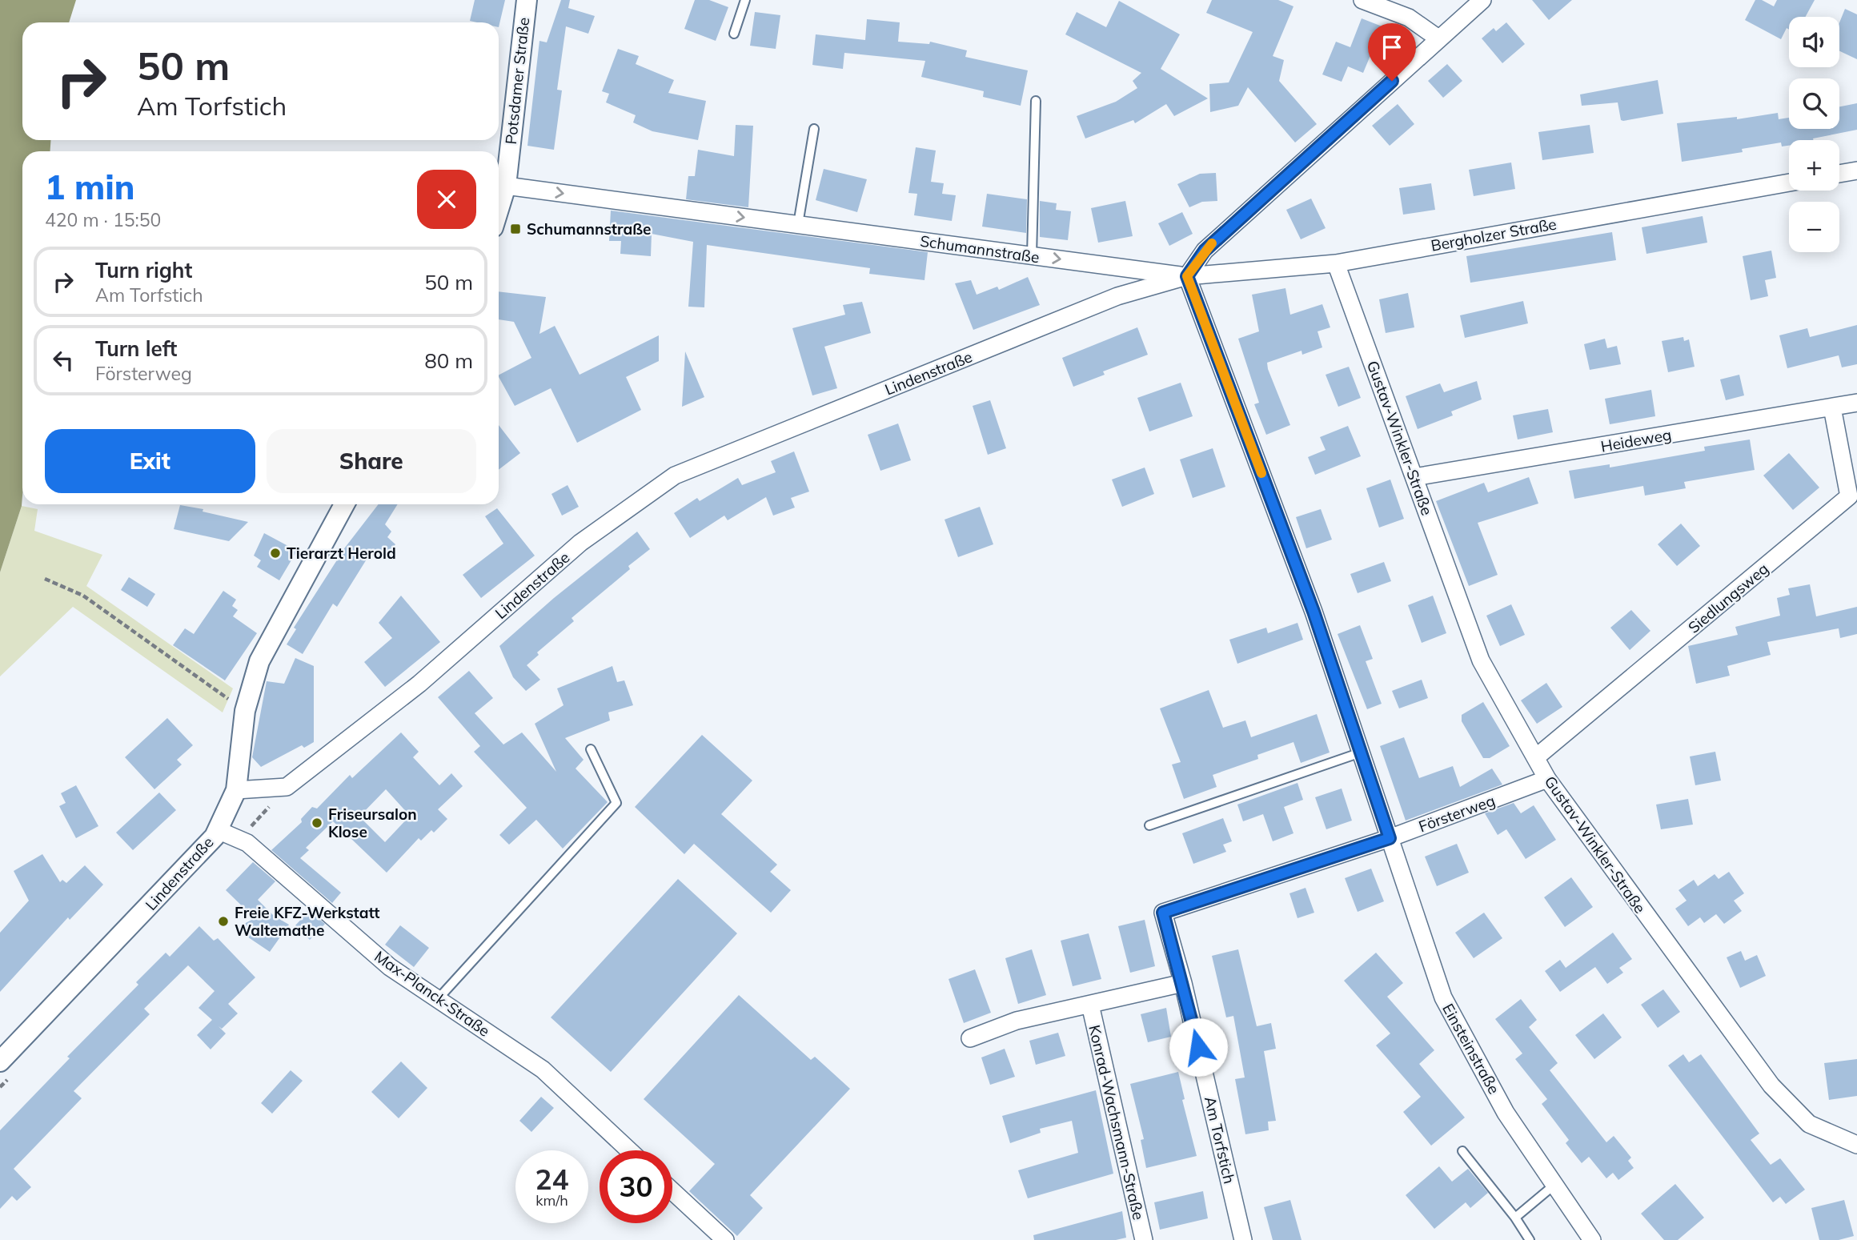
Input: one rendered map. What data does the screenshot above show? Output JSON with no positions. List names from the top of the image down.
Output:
{
  "streets": {
    "street": [
      "Potsdamer Straße",
      "Bergholzer Straße",
      "Schumannstraße",
      "Lindenstraße",
      "Gustav-Winkler-Straße",
      "Heideweg",
      "Siedlungsweg",
      "Försterweg",
      "Max-Planck-Straße",
      "Einsteinstraße",
      "Konrad-Wachsmann-Straße",
      "Am Torfstich"
    ]
  },
  "crossings": [
    ["Potsdamer Straße", "Schumannstraße"],
    ["Bergholzer Straße", "Schumannstraße"],
    ["Bergholzer Straße", "Lindenstraße"],
    ["Bergholzer Straße", "Gustav-Winkler-Straße"],
    ["Schumannstraße", "Lindenstraße"],
    ["Lindenstraße", "Max-Planck-Straße"],
    ["Gustav-Winkler-Straße", "Heideweg"],
    ["Gustav-Winkler-Straße", "Siedlungsweg"],
    ["Gustav-Winkler-Straße", "Försterweg"],
    ["Heideweg", "Siedlungsweg"],
    ["Försterweg", "Einsteinstraße"],
    ["Försterweg", "Am Torfstich"],
    ["Einsteinstraße", "Am Torfstich"],
    ["Konrad-Wachsmann-Straße", "Am Torfstich"]
  ],
  "one_way": ["Schumannstraße"],
  "places": {
    "transit": ["Schumannstraße"],
    "other": ["Tierarzt Herold", "Friseursalon Klose", "Freie KFZ-Werkstatt Waltemathe"]
  },
  "page": {
    "map_buttons": ["+", "−"],
    "turn": ["50 m", "Am Torfstich"],
    "heading": ["1 min", "420 m · 15:50"],
    "list": [
      {
        "name": "Turn right",
        "note": "Am Torfstich",
        "value": "50 m"
      },
      {
        "name": "Turn left",
        "note": "Försterweg",
        "value": "80 m"
      }
    ],
    "buttons": ["Exit", "Share"],
    "speed": "24 km/h",
    "limit": "30"
  }
}
